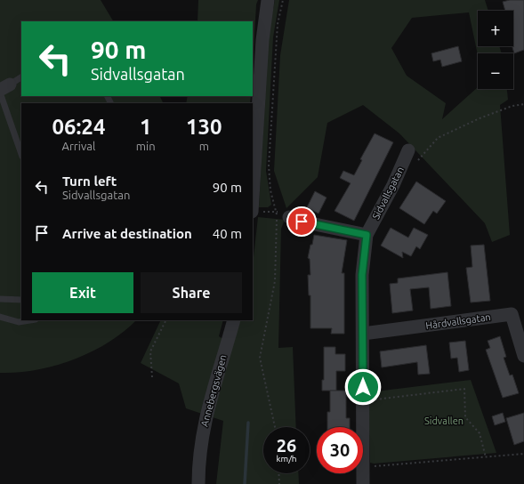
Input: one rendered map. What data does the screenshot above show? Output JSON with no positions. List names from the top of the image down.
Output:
{
  "streets": {
    "street": ["Sidvallsgatan", "Hårdvallsgatan", "Annebergsvägen"]
  },
  "crossings": [
    ["Sidvallsgatan", "Hårdvallsgatan"]
  ],
  "parks": ["Sidvallen"],
  "page": {
    "map_buttons": ["+", "−"],
    "turn": ["90 m", "Sidvallsgatan"],
    "eta": [
      "06:24",
      "Arrival",
      "1",
      "min",
      "130",
      "m"
    ],
    "list": [
      {
        "name": "Turn left",
        "note": "Sidvallsgatan",
        "value": "90 m"
      },
      {
        "name": "Arrive at destination",
        "value": "40 m"
      }
    ],
    "buttons": ["Exit", "Share"],
    "speed": "26 km/h",
    "limit": "30"
  }
}
